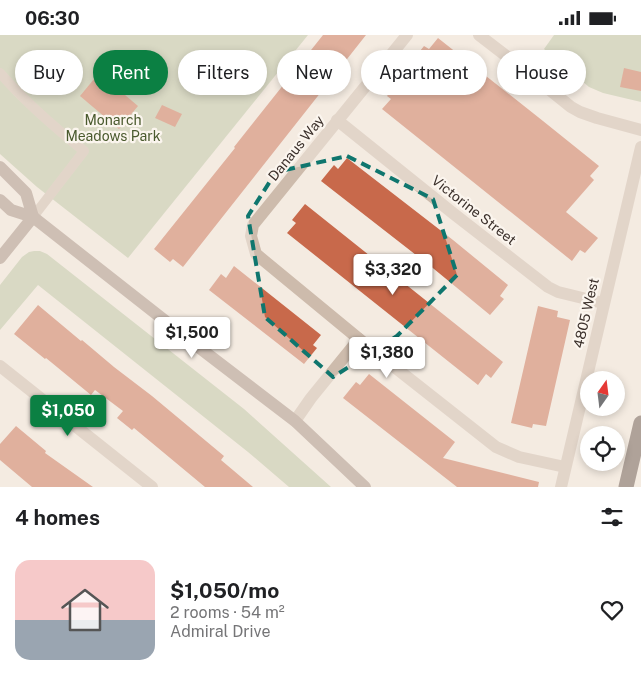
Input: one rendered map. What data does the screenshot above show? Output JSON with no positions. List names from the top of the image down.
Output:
{
  "streets": {
    "street": ["Danaus Way", "Victorine Street", "4805 West"]
  },
  "crossings": [
    ["Danaus Way", "Victorine Street"],
    ["Victorine Street", "4805 West"]
  ],
  "parks": ["Monarch Meadows Park"],
  "north": "top",
  "page": {
    "status": "06:30",
    "chip": [
      "Buy",
      "Rent",
      "Filters",
      "New",
      "Apartment",
      "House"
    ],
    "price": [
      "$3,320",
      "$1,500",
      "$1,380",
      "$1,050"
    ],
    "heading": "4 homes",
    "list": [
      {
        "name": "$1,050/mo",
        "note": "2 rooms · 54 m² · Admiral Drive"
      }
    ]
  }
}
